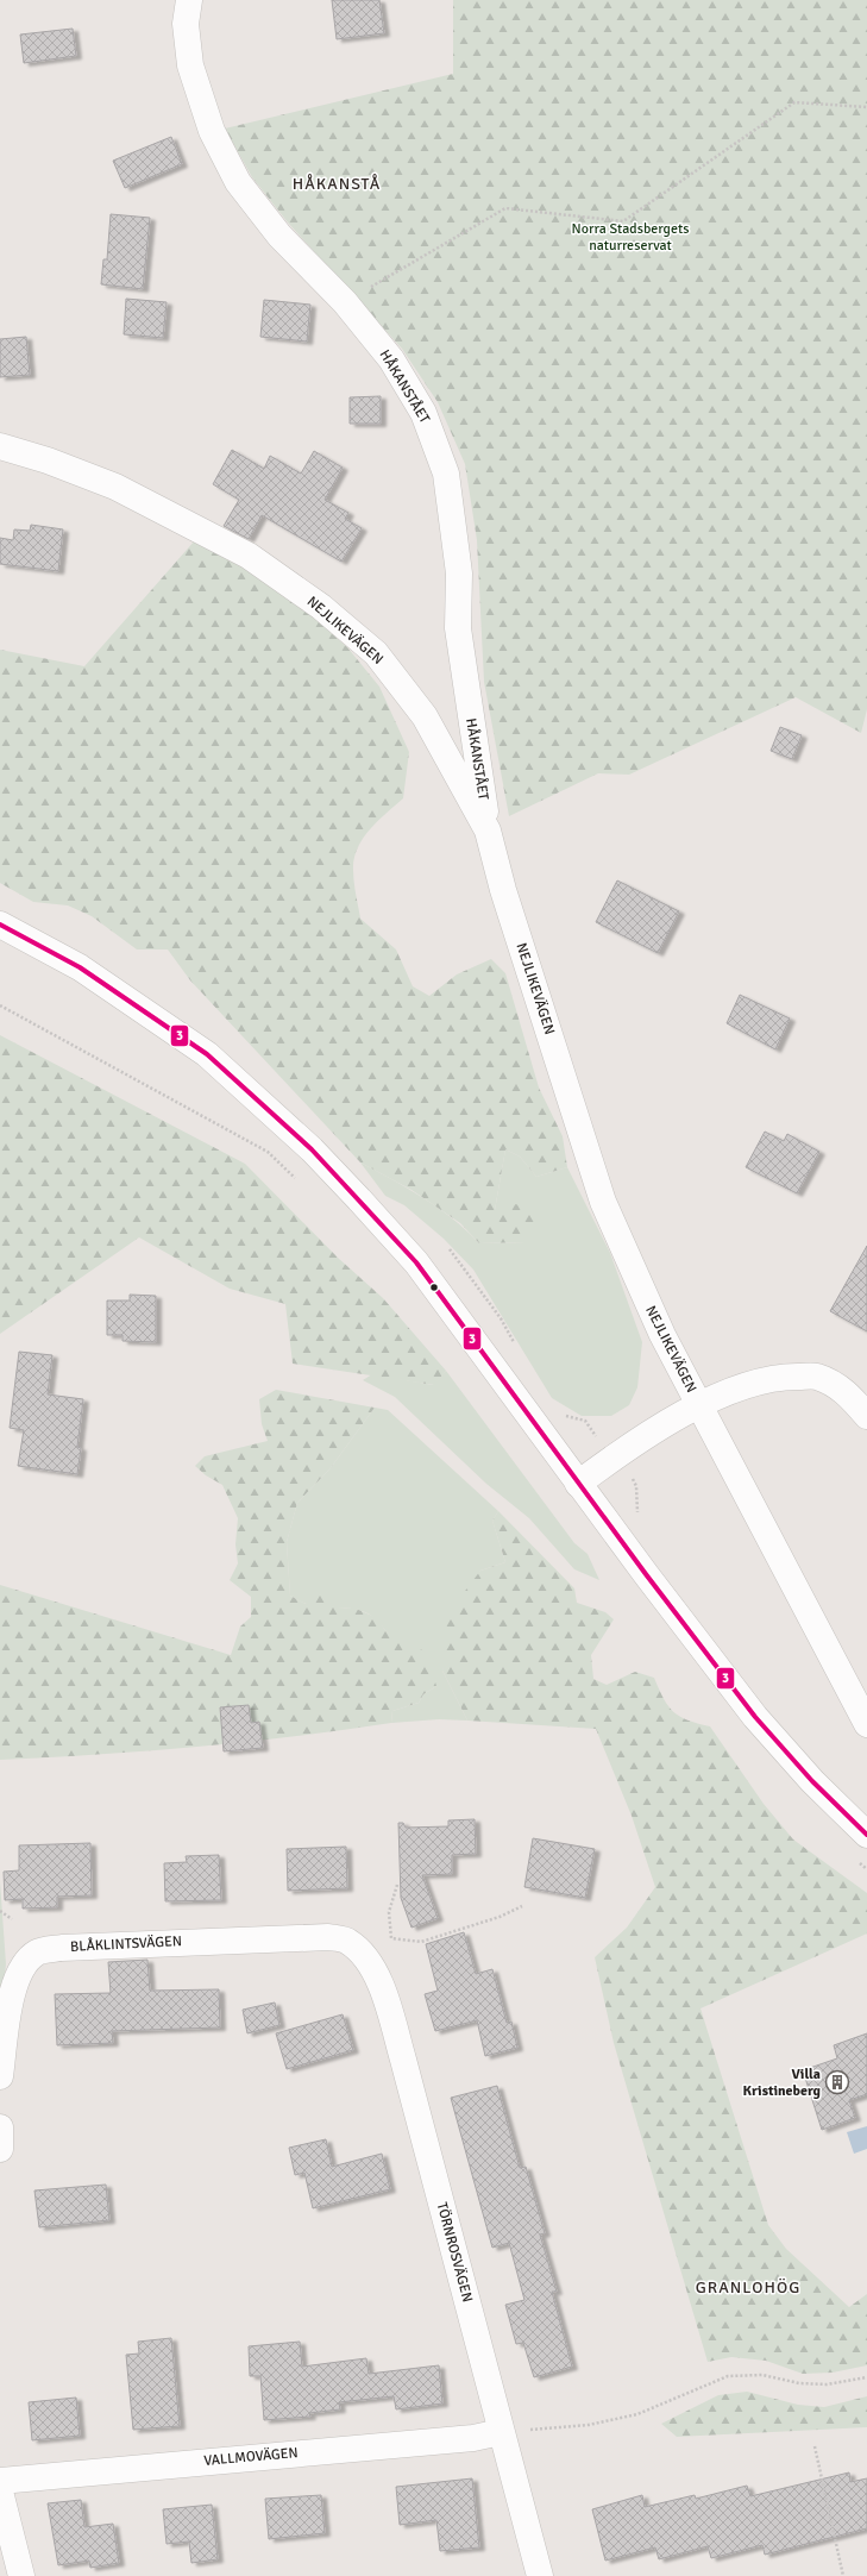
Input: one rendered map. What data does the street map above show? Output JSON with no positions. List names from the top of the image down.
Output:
{
  "streets": {
    "street": [
      "HÅKANSTÅET",
      "NEJLIKEVÄGEN",
      "BLÅKLINTSVÄGEN",
      "TÖRNROSVÄGEN",
      "VALLMOVÄGEN"
    ]
  },
  "crossings": [
    ["HÅKANSTÅET", "NEJLIKEVÄGEN"],
    ["BLÅKLINTSVÄGEN", "TÖRNROSVÄGEN"],
    ["TÖRNROSVÄGEN", "VALLMOVÄGEN"]
  ],
  "districts": ["HÅKANSTÅ", "GRANLOHÖG"],
  "parks": ["Norra Stadsbergets naturreservat"],
  "places": {
    "building": ["Villa Kristineberg"]
  },
  "lines": ["transit line 3"]
}
